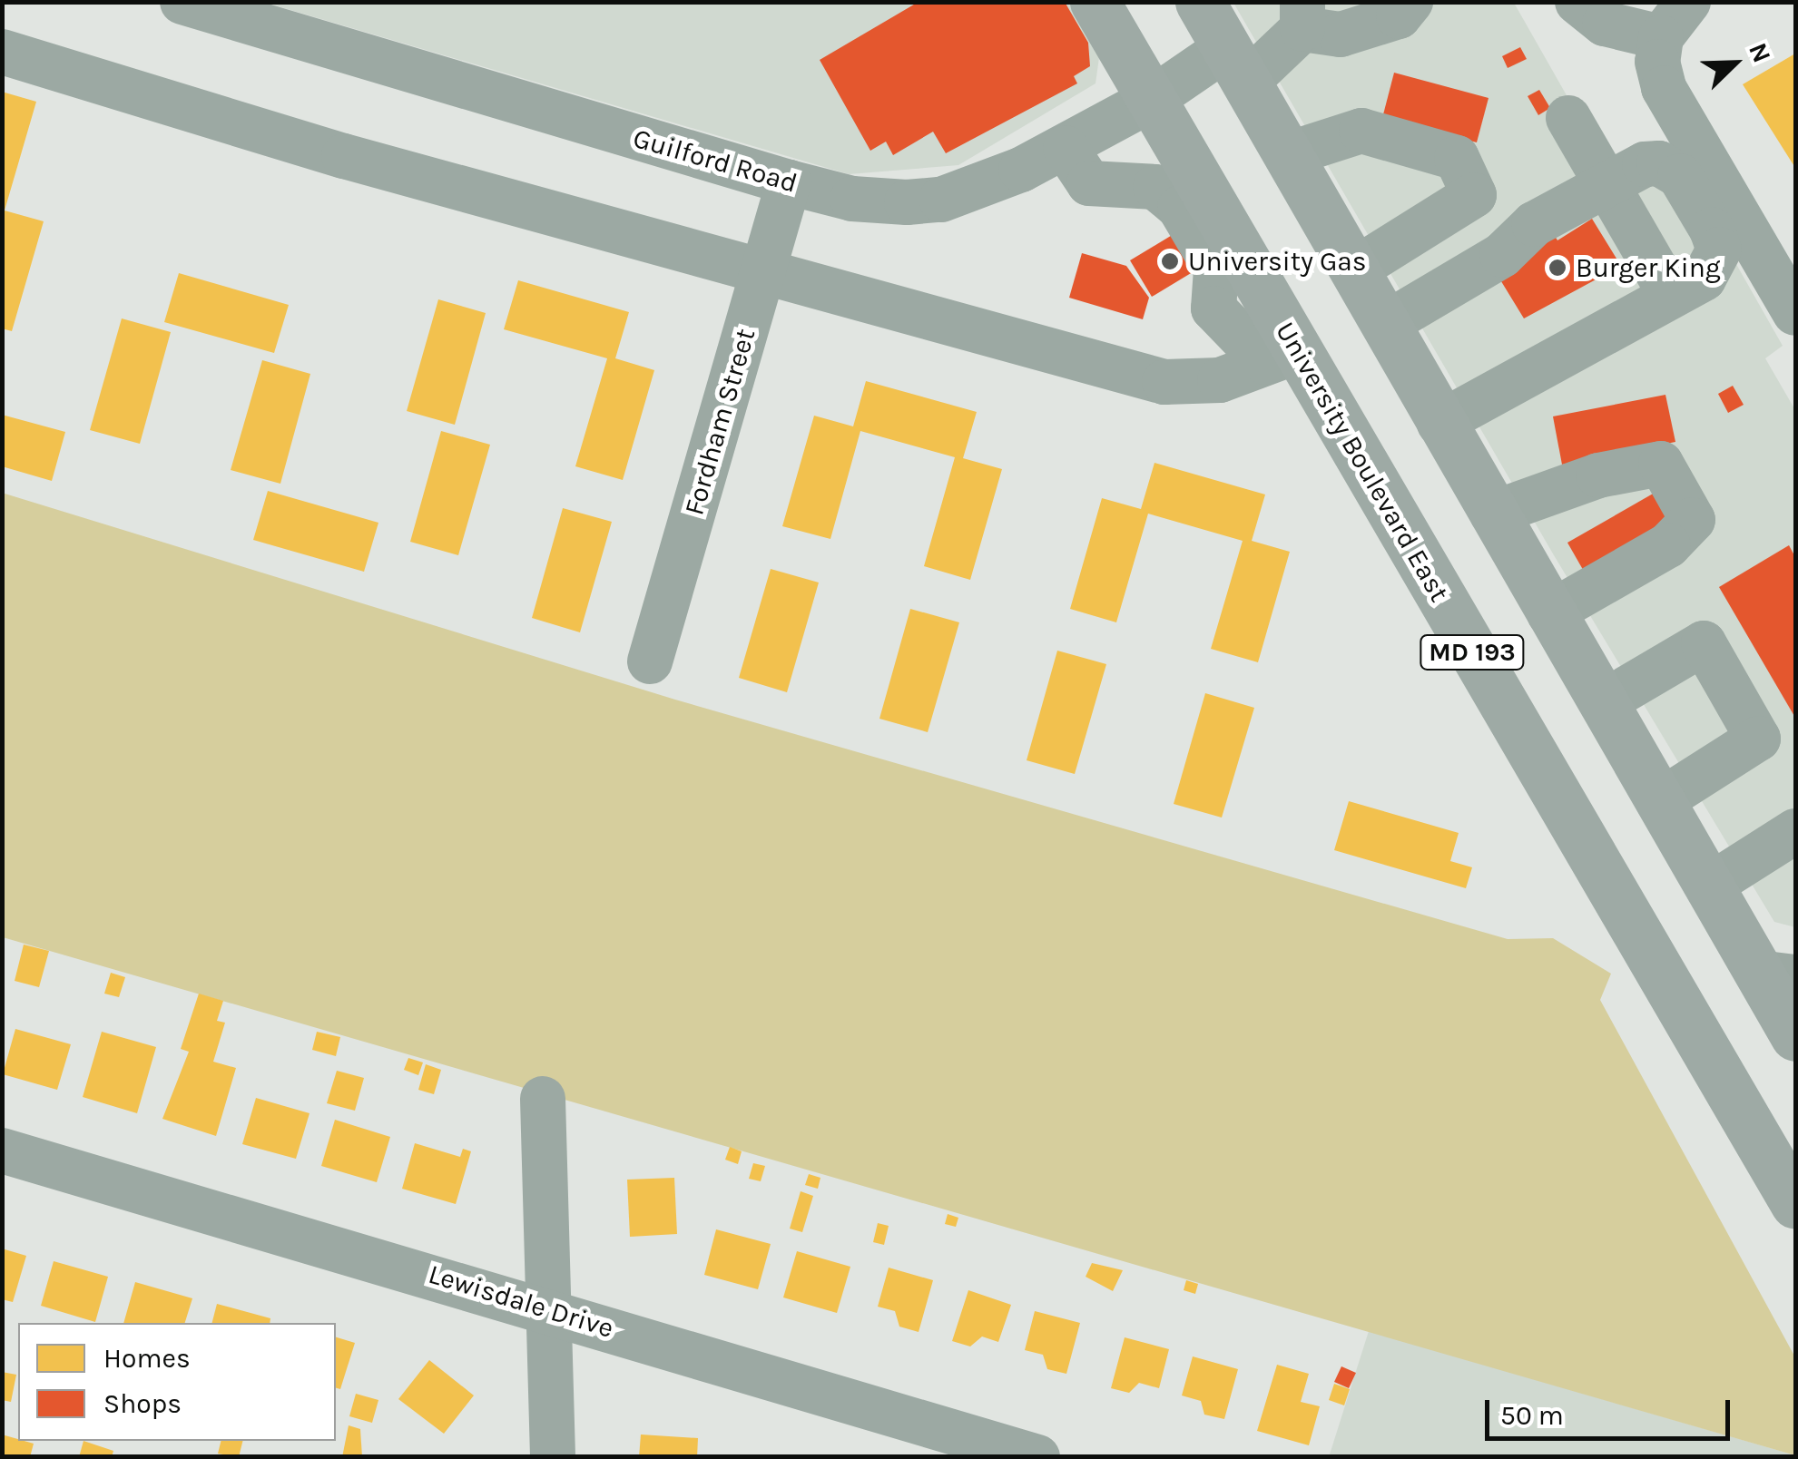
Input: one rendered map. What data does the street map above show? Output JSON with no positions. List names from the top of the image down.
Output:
{
  "streets": {
    "main road": ["University Boulevard East", "MD 193"],
    "street": ["Guilford Road", "Fordham Street", "Lewisdale Drive"]
  },
  "crossings": [
    ["Guilford Road", "Fordham Street"],
    ["Guilford Road", "University Boulevard East"],
    ["Guilford Road", "MD 193"]
  ],
  "places": ["University Gas", "Burger King"],
  "legend": ["Homes", "Shops"],
  "scale_bar": "50 m",
  "north": "top right"
}
